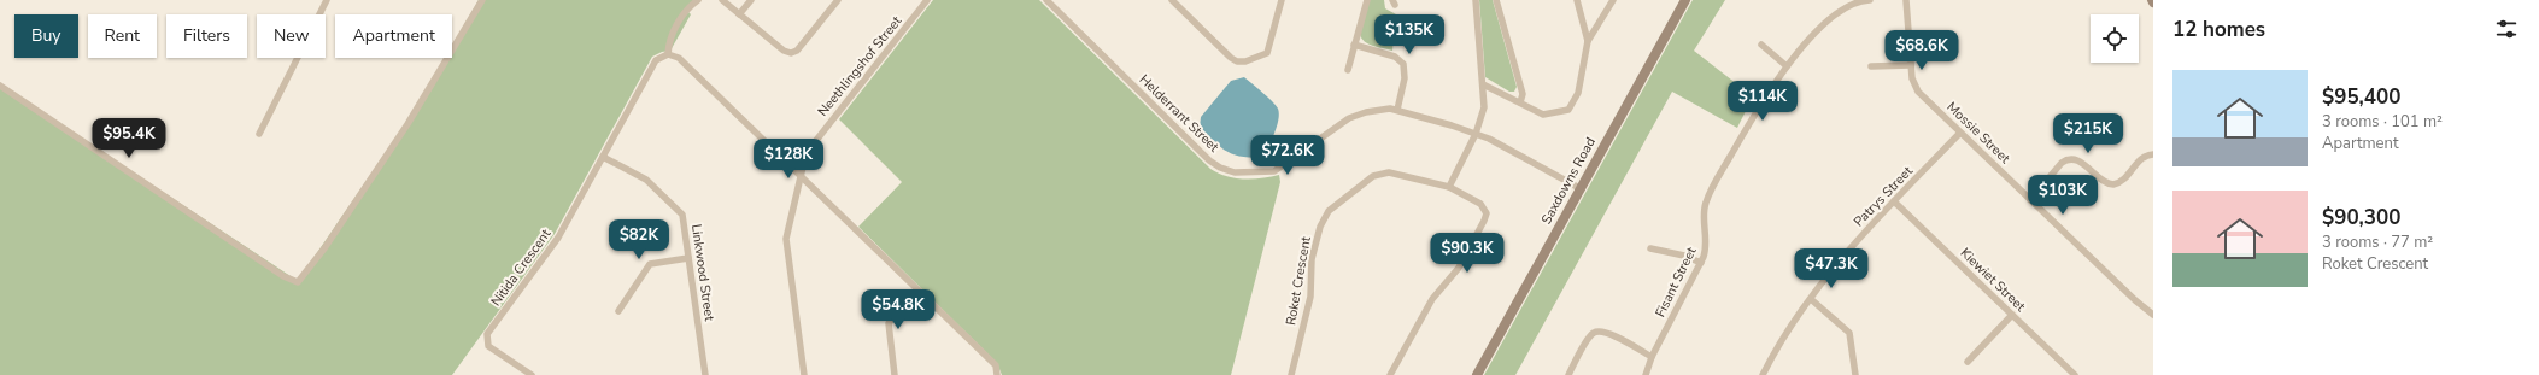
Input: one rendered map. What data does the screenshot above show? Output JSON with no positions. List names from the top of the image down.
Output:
{
  "streets": {
    "street": [
      "Neethlingshof Street",
      "Helderrant Street",
      "Mossie Street",
      "Saxdowns Road",
      "Patrys Street",
      "Nitida Crescent",
      "Linkwood Street",
      "Kiewiet Street",
      "Roket Crescent",
      "Fisant Street"
    ]
  },
  "crossings": [
    ["Helderrant Street", "Saxdowns Road"],
    ["Mossie Street", "Patrys Street"],
    ["Patrys Street", "Kiewiet Street"],
    ["Nitida Crescent", "Linkwood Street"]
  ],
  "page": {
    "heading": "12 homes",
    "price": [
      "$135K",
      "$68.6K",
      "$114K",
      "$215K",
      "$95.4K",
      "$72.6K",
      "$128K",
      "$103K",
      "$82K",
      "$90.3K",
      "$47.3K",
      "$54.8K"
    ],
    "chip": [
      "Buy",
      "Rent",
      "Filters",
      "New",
      "Apartment"
    ],
    "list": [
      {
        "name": "$95,400",
        "note": "3 rooms · 101 m² · Apartment"
      },
      {
        "name": "$90,300",
        "note": "3 rooms · 77 m² · Roket Crescent"
      }
    ]
  }
}
